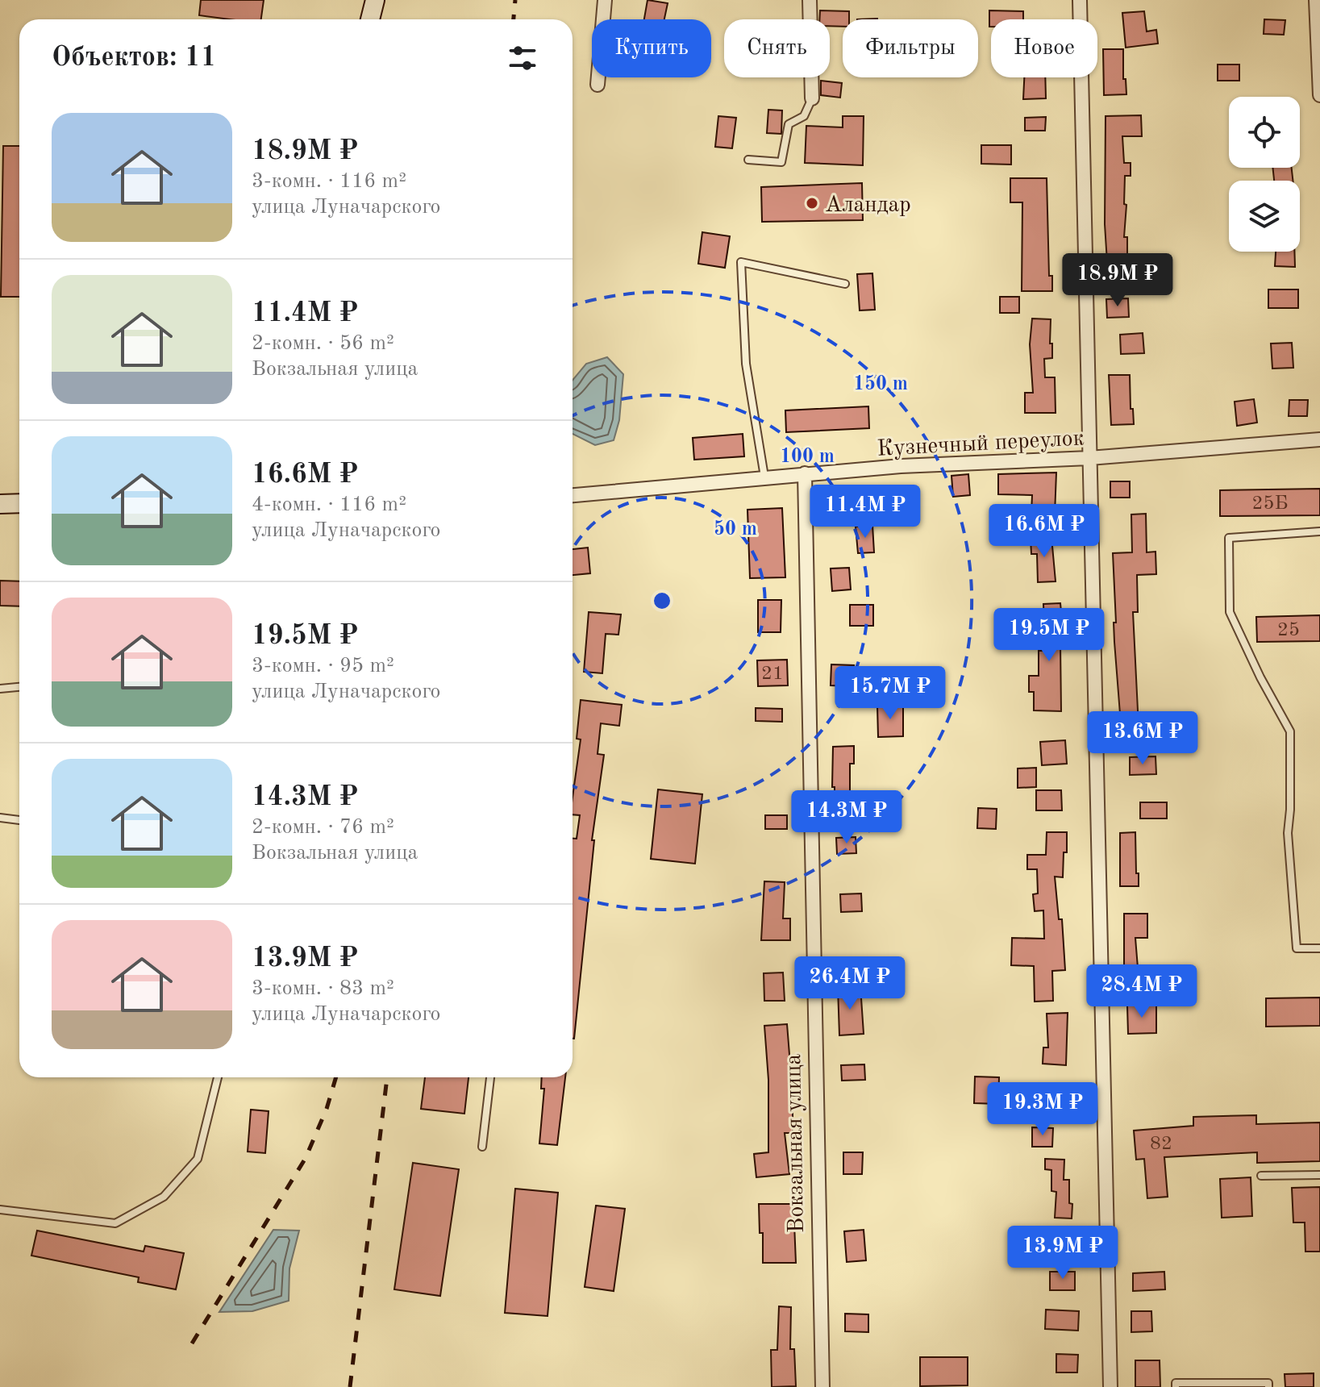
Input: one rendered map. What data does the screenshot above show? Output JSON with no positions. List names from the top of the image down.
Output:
{
  "streets": {
    "street": ["Кузнечный переулок", "Вокзальная улица"]
  },
  "crossings": [
    ["Кузнечный переулок", "Вокзальная улица"]
  ],
  "places": ["Аландар"],
  "house_numbers": [
    "25Б",
    "25",
    "21",
    "82"
  ],
  "page": {
    "chip": [
      "Купить",
      "Снять",
      "Фильтры",
      "Новое"
    ],
    "heading": "Объектов: 11",
    "list": [
      {
        "name": "18.9M ₽",
        "note": "3-комн. · 116 m² · улица Луначарского"
      },
      {
        "name": "11.4M ₽",
        "note": "2-комн. · 56 m² · Вокзальная улица"
      },
      {
        "name": "16.6M ₽",
        "note": "4-комн. · 116 m² · улица Луначарского"
      },
      {
        "name": "19.5M ₽",
        "note": "3-комн. · 95 m² · улица Луначарского"
      },
      {
        "name": "14.3M ₽",
        "note": "2-комн. · 76 m² · Вокзальная улица"
      },
      {
        "name": "13.9M ₽",
        "note": "3-комн. · 83 m² · улица Луначарского"
      }
    ],
    "price": [
      "18.9M ₽",
      "11.4M ₽",
      "16.6M ₽",
      "19.5M ₽",
      "15.7M ₽",
      "13.6M ₽",
      "14.3M ₽",
      "26.4M ₽",
      "28.4M ₽",
      "19.3M ₽",
      "13.9M ₽"
    ]
  },
  "rings": ["150 m", "100 m", "50 m"]
}
